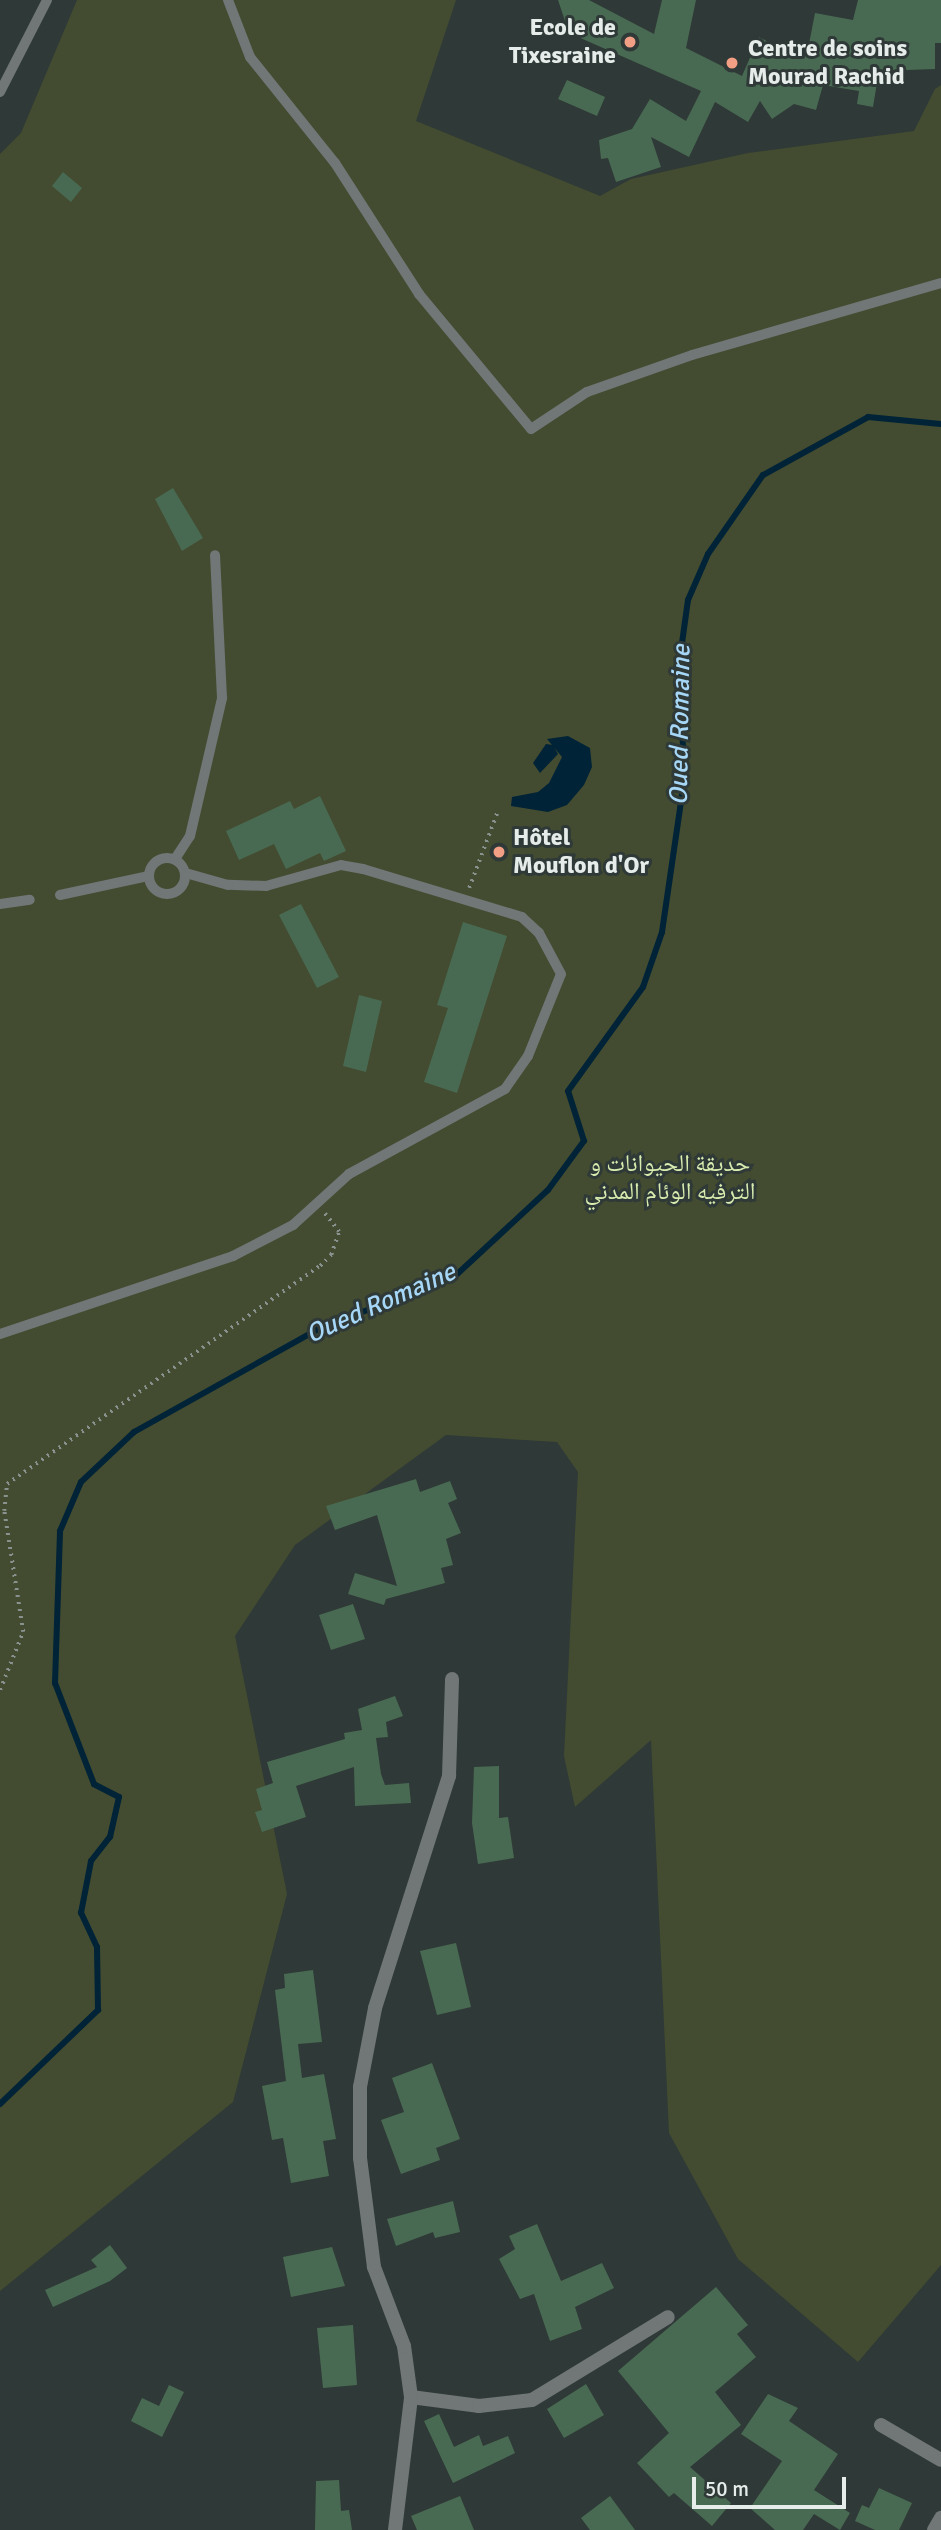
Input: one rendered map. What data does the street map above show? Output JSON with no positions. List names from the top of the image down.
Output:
{
  "water": ["Oued Romaine"],
  "parks": ["حديقة الحيوانات و الترفيه الوئام المدني"],
  "places": ["Ecole de Tixesraine", "Centre de soins Mourad Rachid", "Hôtel Mouflon d'Or"],
  "scale_bar": "50 m"
}
